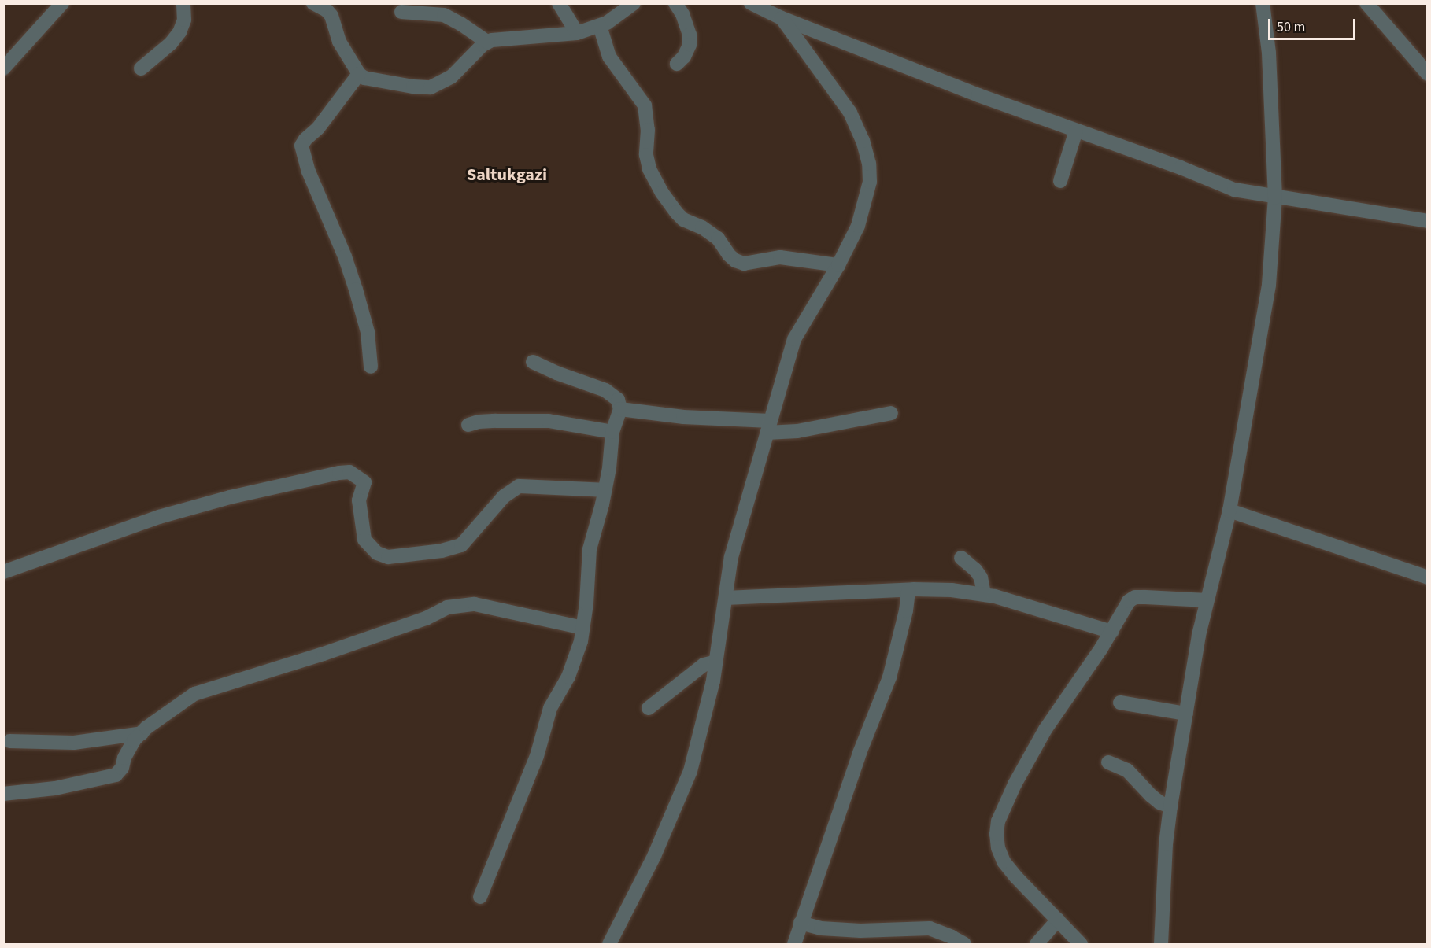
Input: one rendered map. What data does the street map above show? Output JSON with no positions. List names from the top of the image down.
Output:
{
  "districts": ["Saltukgazi"],
  "scale_bar": "50 m"
}
